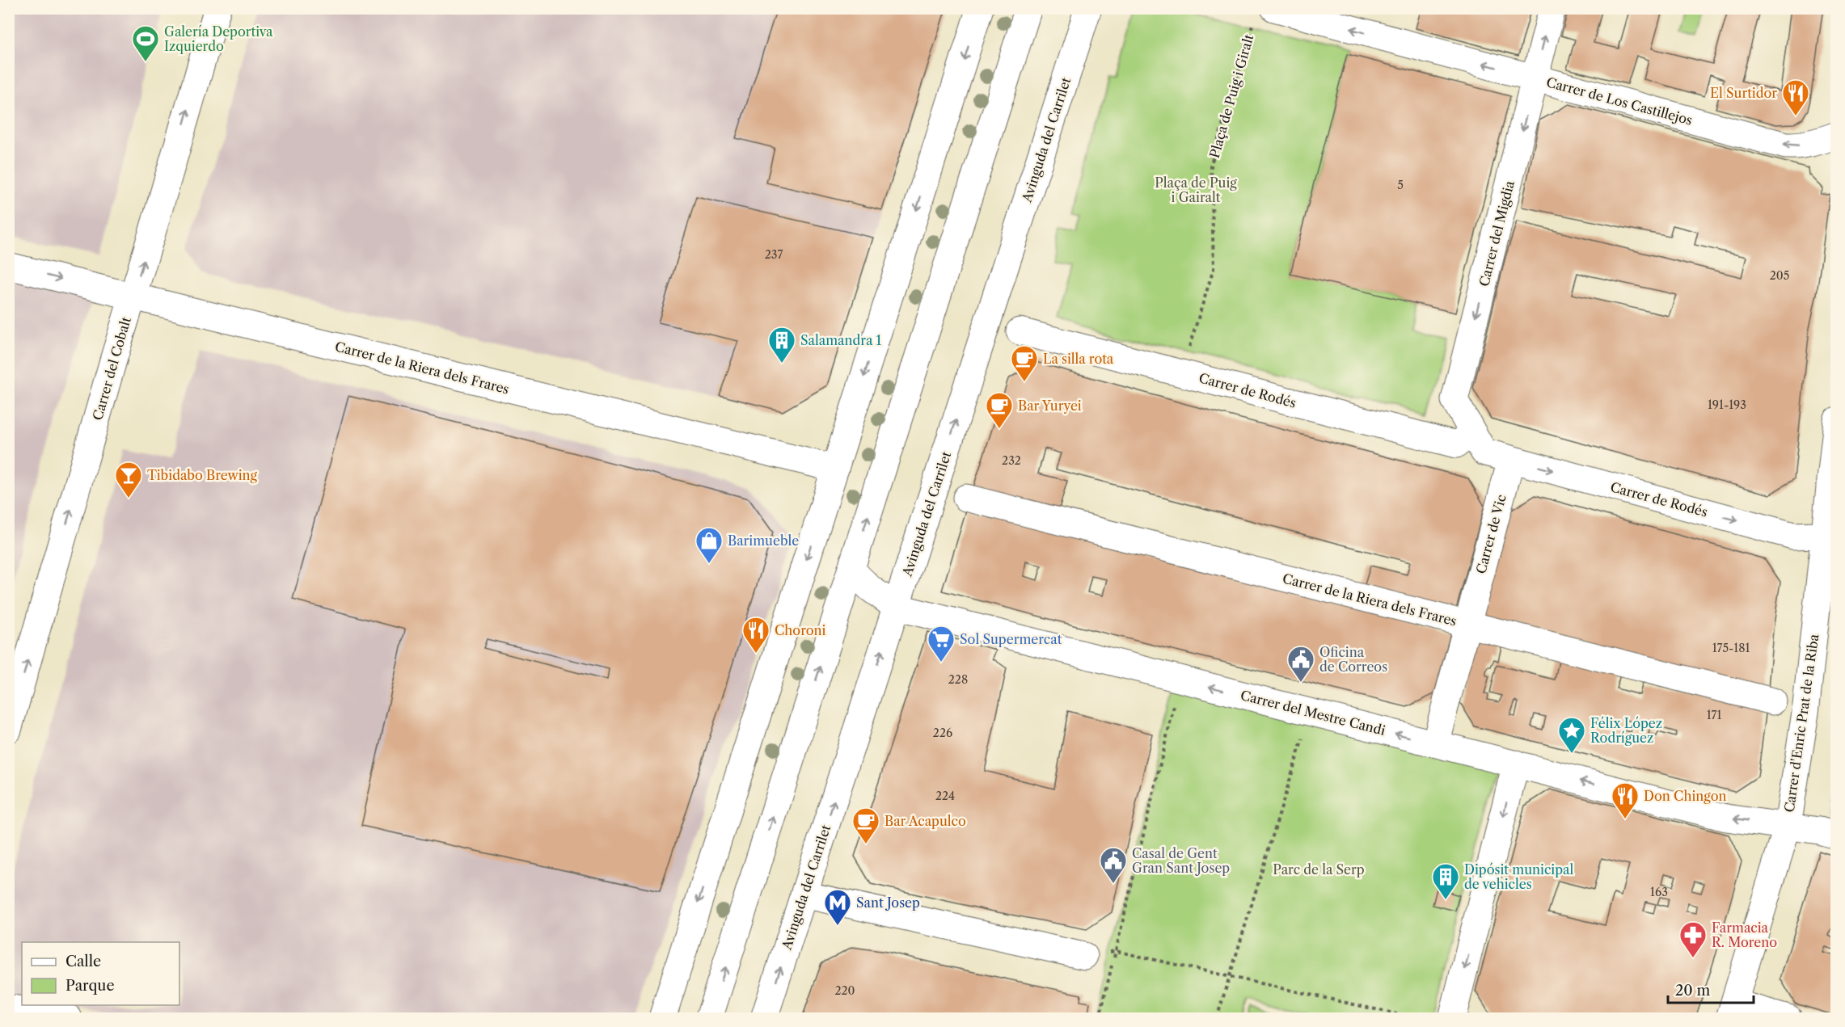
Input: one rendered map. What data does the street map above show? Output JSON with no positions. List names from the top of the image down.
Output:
{
  "streets": {
    "street": [
      "Carrer de Los Castillejos",
      "Avinguda del Carrilet",
      "Carrer del Migdia",
      "Carrer de la Riera dels Frares",
      "Carrer del Cobalt",
      "Carrer de Rodés",
      "Carrer de Vic",
      "Carrer del Mestre Candi",
      "Carrer d'Enric Prat de la Riba"
    ],
    "path": ["Plaça de Puig i Giralt"]
  },
  "crossings": [
    ["Plaça de Puig i Giralt", "Carrer de Los Castillejos"],
    ["Plaça de Puig i Giralt", "Carrer de Rodés"],
    ["Carrer de Los Castillejos", "Carrer del Migdia"],
    ["Avinguda del Carrilet", "Carrer del Mestre Candi"],
    ["Carrer del Migdia", "Carrer de Rodés"],
    ["Carrer de la Riera dels Frares", "Carrer del Cobalt"],
    ["Carrer de la Riera dels Frares", "Carrer de Vic"],
    ["Carrer de Rodés", "Carrer de Vic"],
    ["Carrer de Rodés", "Carrer d'Enric Prat de la Riba"],
    ["Carrer de Vic", "Carrer del Mestre Candi"],
    ["Carrer del Mestre Candi", "Carrer d'Enric Prat de la Riba"]
  ],
  "one_way": [
    "Carrer de Los Castillejos",
    "Carrer del Cobalt",
    "Carrer de Rodés",
    "Carrer del Mestre Candi"
  ],
  "parks": ["Plaça de Puig i Gairalt", "Parc de la Serp"],
  "places": {
    "sports": ["Galería Deportiva Izquierdo"],
    "restaurant": ["El Surtidor", "Choroni", "Don Chingon"],
    "building": ["Salamandra 1", "Dipósit municipal de vehicles"],
    "cafe": ["La silla rota", "Bar Yuryei", "Bar Acapulco"],
    "bar": ["Tibidabo Brewing"],
    "shop": ["Barimueble"],
    "supermarket": ["Sol Supermercat"],
    "public building": ["Oficina de Correos", "Casal de Gent Gran Sant Josep"],
    "place": ["Félix López Rodríguez"],
    "metro station": ["Sant Josep"],
    "pharmacy": ["Farmacia R. Moreno"]
  },
  "house_numbers": [
    "5",
    "237",
    "205",
    "191-193",
    "232",
    "175-181",
    "228",
    "171",
    "226",
    "224",
    "163",
    "220"
  ],
  "legend": ["Calle", "Parque"],
  "scale_bar": "20 m"
}
